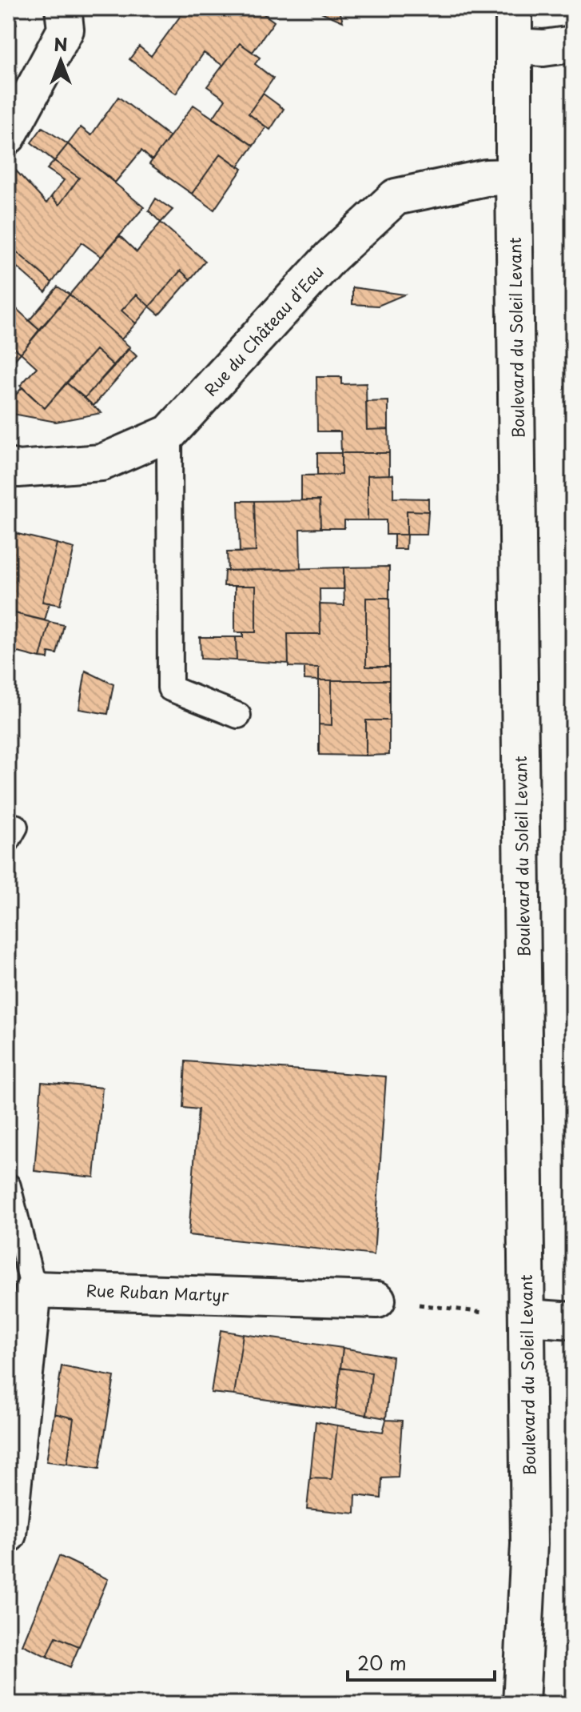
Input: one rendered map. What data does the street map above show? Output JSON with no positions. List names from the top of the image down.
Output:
{
  "streets": {
    "main road": ["Rue du Château d'Eau", "Boulevard du Soleil Levant", "Rue Ruban Martyr"]
  },
  "crossings": [
    ["Rue du Château d'Eau", "Boulevard du Soleil Levant"]
  ],
  "scale_bar": "20 m",
  "north": "top"
}
